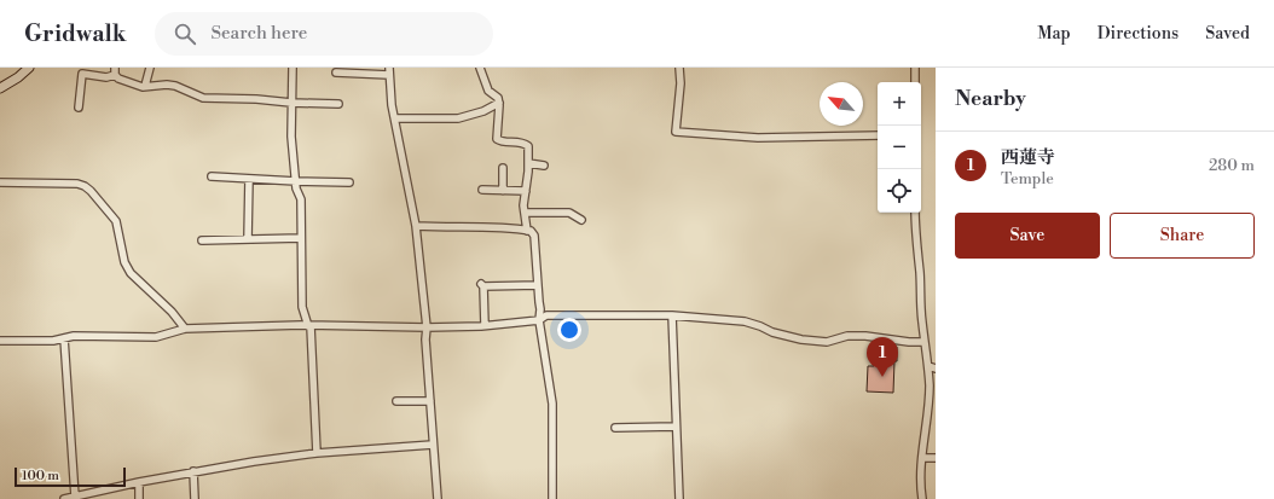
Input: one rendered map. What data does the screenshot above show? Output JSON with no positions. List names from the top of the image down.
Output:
{
  "scale_bar": "100 m",
  "north": "top left",
  "page": {
    "header": "Gridwalk",
    "search": "Search here",
    "nav": ["Map", "Directions", "Saved"],
    "heading": "Nearby",
    "map_buttons": ["+", "−"],
    "list": [
      {
        "mark": "1",
        "name": "西蓮寺",
        "note": "Temple",
        "value": "280 m"
      }
    ],
    "buttons": ["Save", "Share"],
    "pins": "1",
    "scale": "100 m"
  }
}
